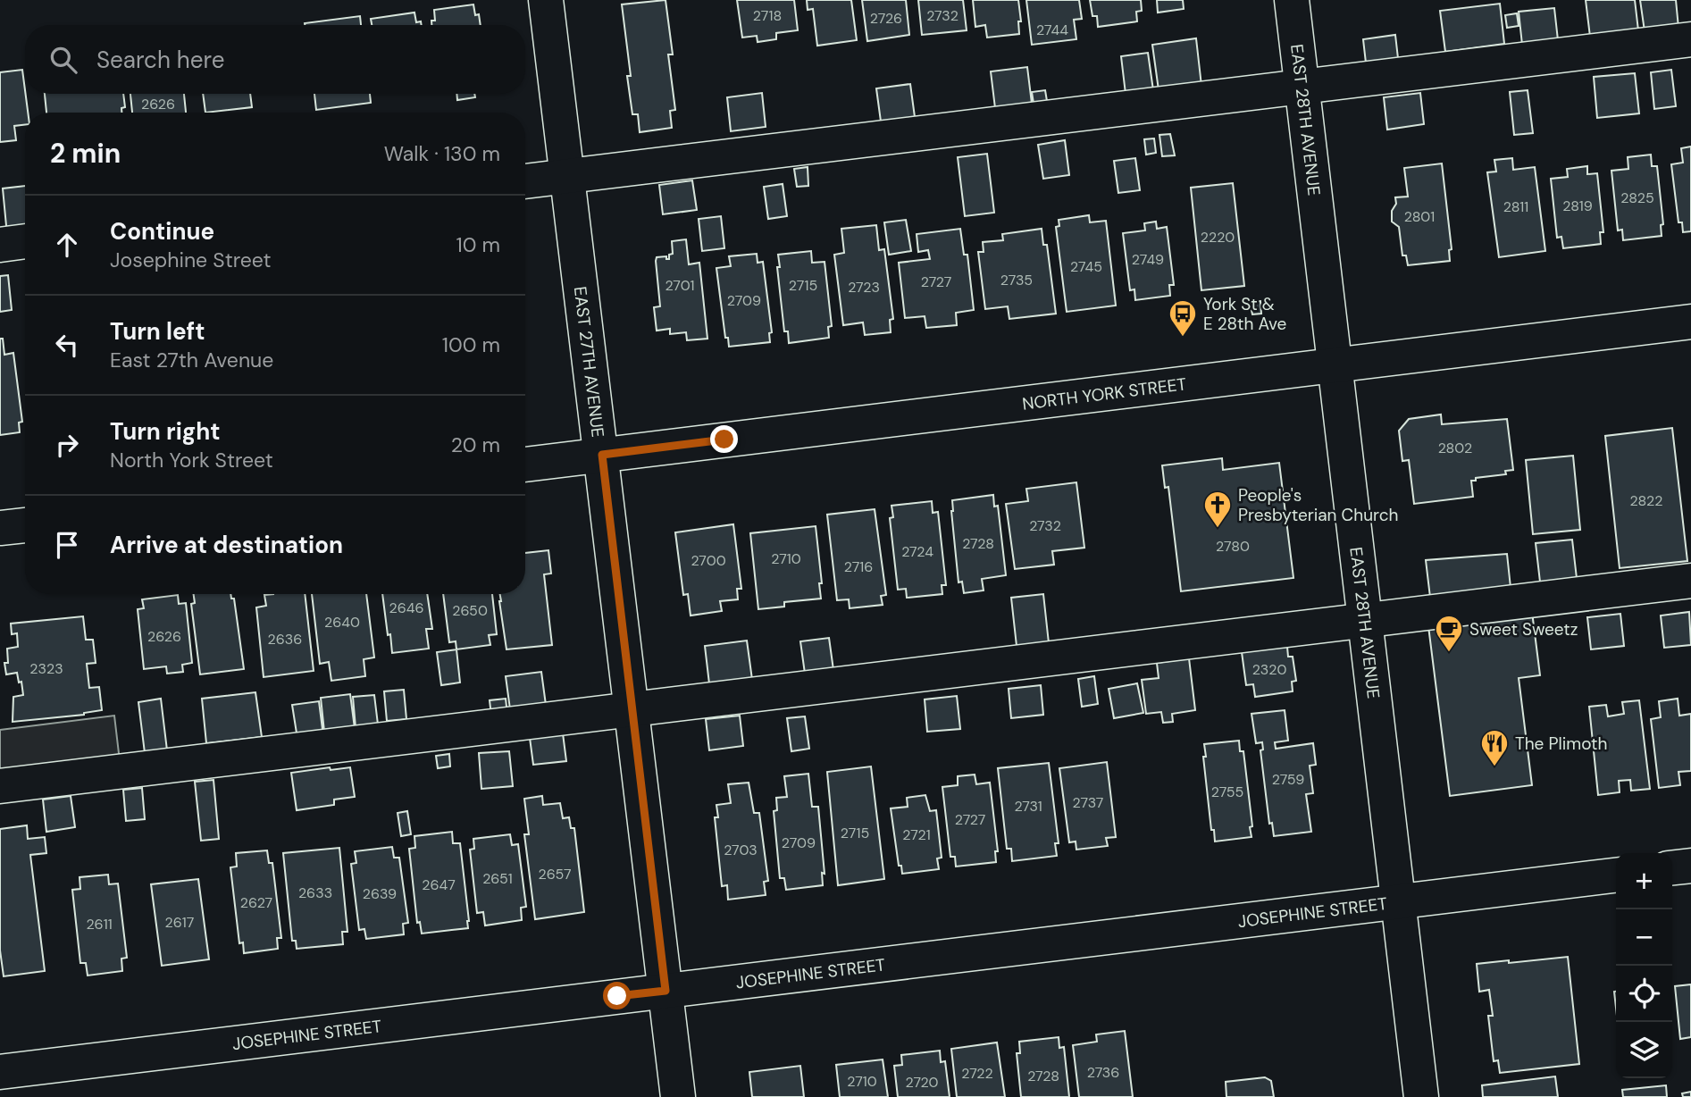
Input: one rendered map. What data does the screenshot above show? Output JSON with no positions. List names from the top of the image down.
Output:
{
  "streets": {
    "street": [
      "EAST 28TH AVENUE",
      "EAST 27TH AVENUE",
      "NORTH YORK STREET",
      "JOSEPHINE STREET"
    ]
  },
  "crossings": [
    ["EAST 28TH AVENUE", "NORTH YORK STREET"],
    ["EAST 28TH AVENUE", "JOSEPHINE STREET"],
    ["EAST 27TH AVENUE", "NORTH YORK STREET"],
    ["EAST 27TH AVENUE", "JOSEPHINE STREET"]
  ],
  "places": {
    "bus stop": ["York St & E 28th Ave"],
    "church": ["People's Presbyterian Church"],
    "cafe": ["Sweet Sweetz"],
    "restaurant": ["The Plimoth"]
  },
  "house_numbers": [
    "2718",
    "2732",
    "2726",
    "2744",
    "2626",
    "2825",
    "2819",
    "2811",
    "2801",
    "2220",
    "2749",
    "2745",
    "2735",
    "2727",
    "2701",
    "2715",
    "2723",
    "2709",
    "2802",
    "2822",
    "2732",
    "2728",
    "2780",
    "2724",
    "2710",
    "2700",
    "2716",
    "2646",
    "2650",
    "2640",
    "2626",
    "2636",
    "2323",
    "2320",
    "2759",
    "2755",
    "2737",
    "2731",
    "2727",
    "2715",
    "2721",
    "2709",
    "2703",
    "2657",
    "2651",
    "2647",
    "2633",
    "2639",
    "2627",
    "2617",
    "2611",
    "2736",
    "2722",
    "2728",
    "2710",
    "2720"
  ],
  "page": {
    "search": "Search here",
    "heading": ["2 min", "Walk · 130 m"],
    "list": [
      ["Continue", "Josephine Street", "10 m"],
      ["Turn left", "East 27th Avenue", "100 m"],
      ["Turn right", "North York Street", "20 m"],
      "Arrive at destination"
    ],
    "map_buttons": ["+", "−"]
  }
}
